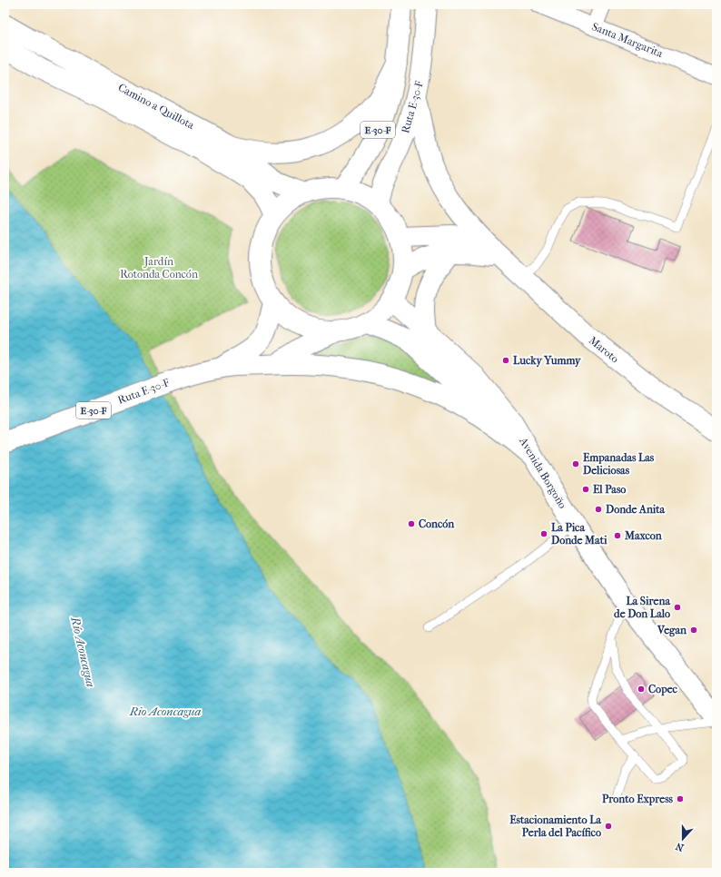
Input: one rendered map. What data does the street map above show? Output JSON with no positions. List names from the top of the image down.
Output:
{
  "streets": {
    "main road": [
      "Camino a Quillota",
      "Ruta E-30-F",
      "E-30-F",
      "Maroto",
      "Avenida Borgoño"
    ],
    "street": ["Santa Margarita"]
  },
  "crossings": [
    ["Camino a Quillota", "E-30-F"],
    ["Ruta E-30-F", "E-30-F"],
    ["E-30-F", "Maroto"],
    ["E-30-F", "Avenida Borgoño"]
  ],
  "water": ["Río Aconcagua", "Rio Aconcagua"],
  "parks": ["Jardín Rotonda Concón"],
  "places": [
    "Lucky Yummy",
    "Empanadas Las Deliciosas",
    "El Paso",
    "Donde Anita",
    "Concón",
    "La Pica Donde Mati",
    "Maxcon",
    "La Sirena de Don Lalo",
    "Vegan",
    "Copec",
    "Pronto Express",
    "Estacionamiento La Perla del Pacífico"
  ],
  "north": "bottom"
}
